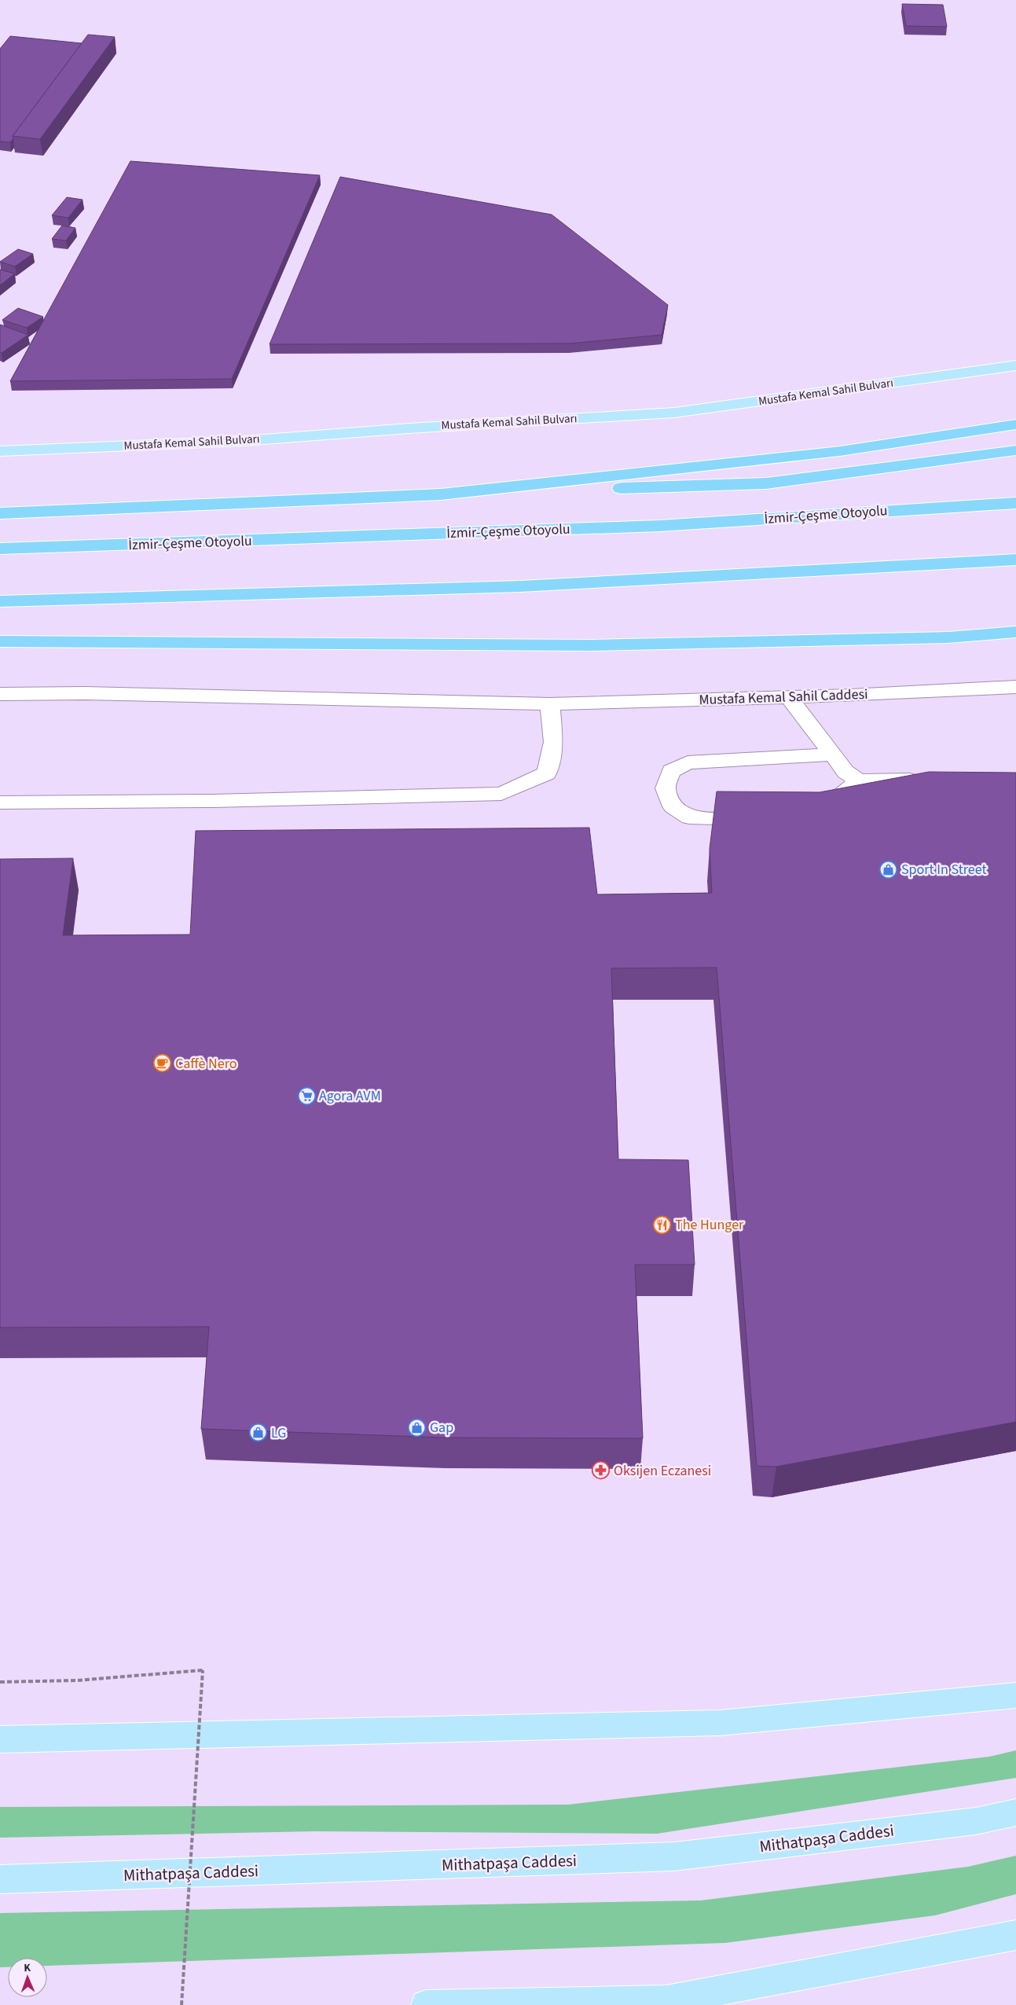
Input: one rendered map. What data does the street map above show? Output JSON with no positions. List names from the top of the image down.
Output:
{
  "streets": {
    "highway": ["İzmir-Çeşme Otoyolu"],
    "main road": ["Mustafa Kemal Sahil Bulvarı", "Mithatpaşa Caddesi"],
    "street": ["Mustafa Kemal Sahil Caddesi"]
  },
  "places": {
    "shop": ["Sport In Street", "Gap", "LG"],
    "cafe": ["Caffè Nero"],
    "supermarket": ["Agora AVM"],
    "restaurant": ["The Hunger"],
    "pharmacy": ["Oksijen Eczanesi"]
  },
  "north": "top"
}
